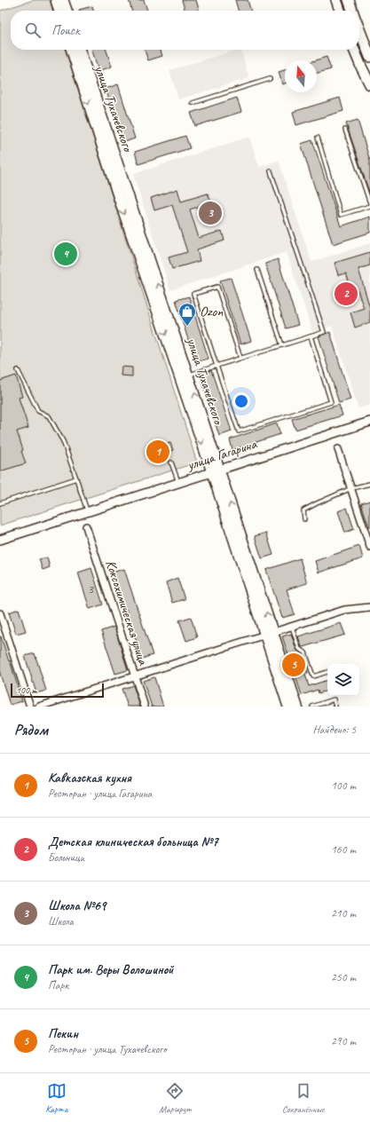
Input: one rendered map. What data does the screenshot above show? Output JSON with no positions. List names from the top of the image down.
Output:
{
  "streets": {
    "main road": ["улица Тухачевского"],
    "street": ["улица Гагарина", "Коксохимическая улица"]
  },
  "crossings": [
    ["улица Тухачевского", "улица Гагарина"]
  ],
  "places": {
    "shop": ["Ozon"]
  },
  "house_numbers": ["3"],
  "scale_bar": "100 m",
  "north": "top",
  "page": {
    "search": "Поиск",
    "pins": [
      "3",
      "4",
      "2",
      "1",
      "5"
    ],
    "scale": "100 m",
    "heading": ["Рядом", "Найдено: 5"],
    "list": [
      {
        "mark": "1",
        "name": "Кавказская кухня",
        "note": "Ресторан · улица Гагарина",
        "value": "100 m"
      },
      {
        "mark": "2",
        "name": "Детская клиническая больница №7",
        "note": "Больница",
        "value": "160 m"
      },
      {
        "mark": "3",
        "name": "Школа №69",
        "note": "Школа",
        "value": "210 m"
      },
      {
        "mark": "4",
        "name": "Парк им. Веры Волошиной",
        "note": "Парк",
        "value": "250 m"
      },
      {
        "mark": "5",
        "name": "Пекин",
        "note": "Ресторан · улица Тухачевского",
        "value": "290 m"
      }
    ],
    "nav": ["Карта", "Маршрут", "Сохранённые"]
  }
}
